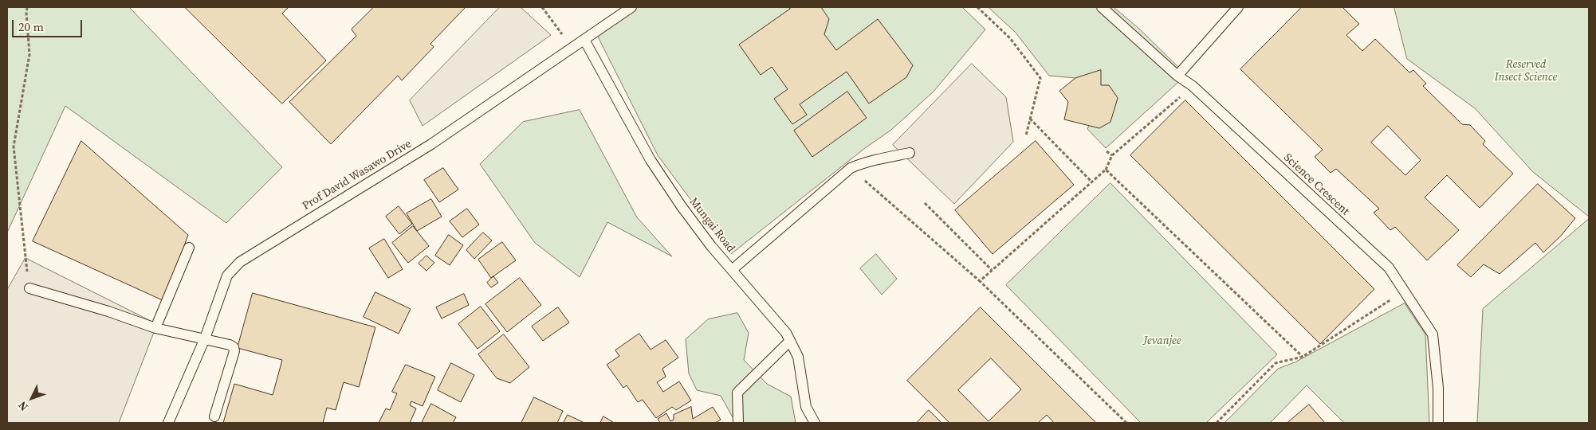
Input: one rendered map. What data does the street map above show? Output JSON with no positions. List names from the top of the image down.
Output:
{
  "streets": {
    "lane": ["Prof David Wasawo Drive", "Science Crescent", "Mungai Road"]
  },
  "crossings": [
    ["Prof David Wasawo Drive", "Mungai Road"]
  ],
  "parks": ["Reserved Insect Science", "Jevanjee"],
  "scale_bar": "20 m",
  "north": "bottom left"
}
